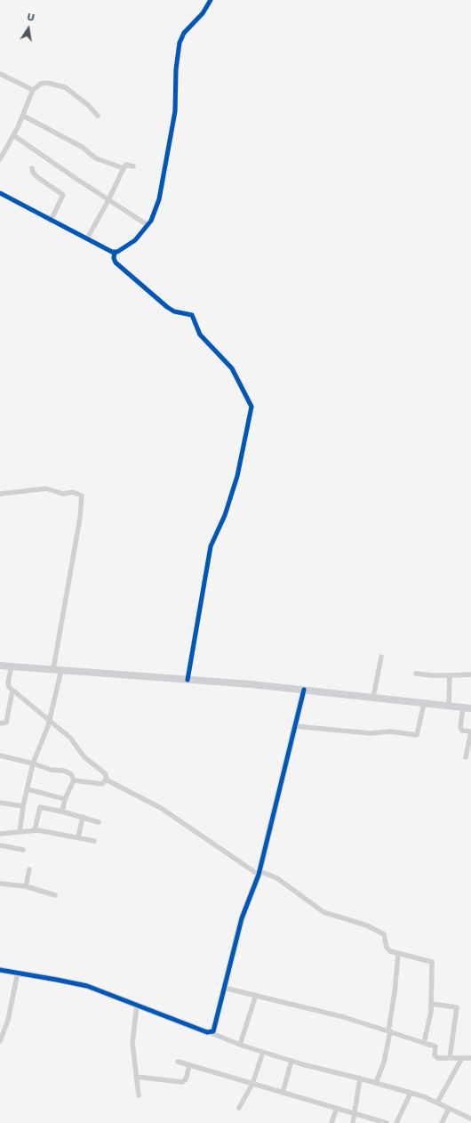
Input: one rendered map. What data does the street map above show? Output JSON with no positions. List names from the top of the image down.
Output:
{
  "north": "top"
}
